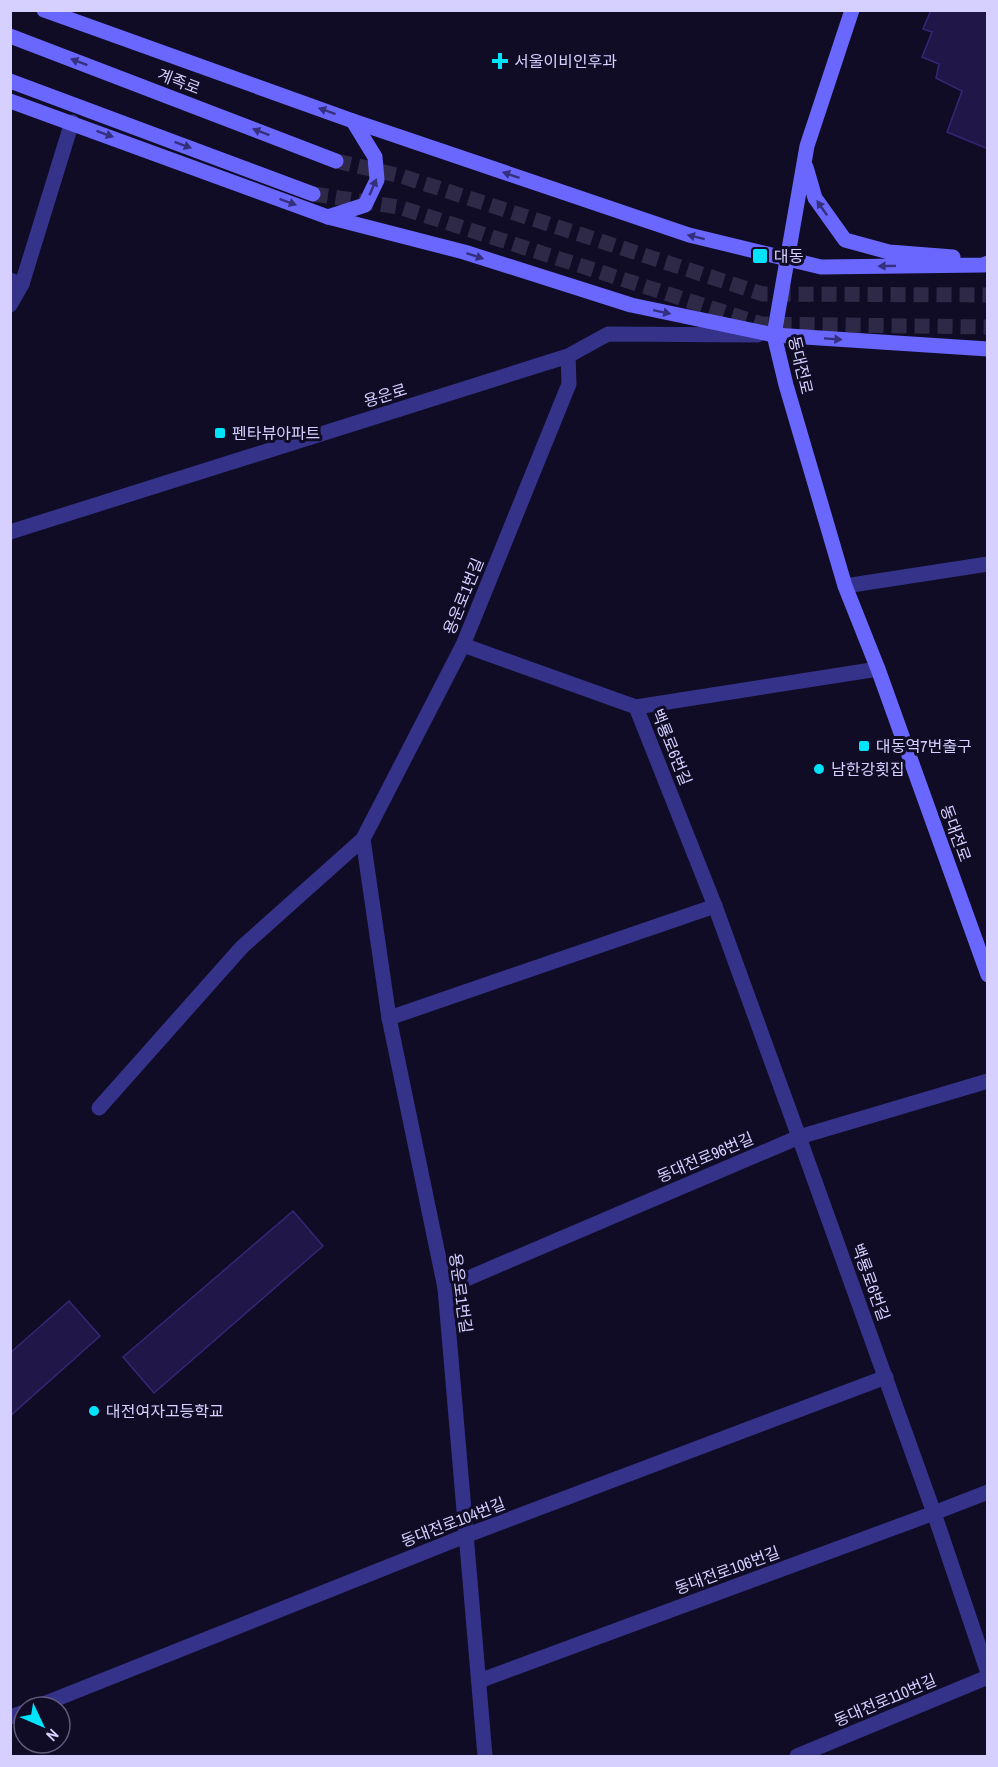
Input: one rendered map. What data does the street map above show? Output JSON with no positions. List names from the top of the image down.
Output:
{
  "streets": {
    "main road": ["계족로", "동대전로"],
    "street": [
      "용운로",
      "용운로1번길",
      "백룡로6번길",
      "동대전로96번길",
      "동대전로104번길",
      "동대전로106번길",
      "동대전로110번길"
    ]
  },
  "crossings": [
    ["동대전로", "용운로"],
    ["용운로", "용운로1번길"],
    ["용운로1번길", "백룡로6번길"],
    ["용운로1번길", "동대전로96번길"],
    ["용운로1번길", "동대전로104번길"],
    ["용운로1번길", "동대전로106번길"],
    ["백룡로6번길", "동대전로96번길"],
    ["백룡로6번길", "동대전로104번길"],
    ["백룡로6번길", "동대전로106번길"],
    ["백룡로6번길", "동대전로110번길"]
  ],
  "places": {
    "health": ["서울이비인후과"],
    "transit": ["대동", "펜타뷰아파트", "대동역7번출구"],
    "other": ["남한강횟집", "대전여자고등학교"]
  },
  "north": "bottom right"
}
